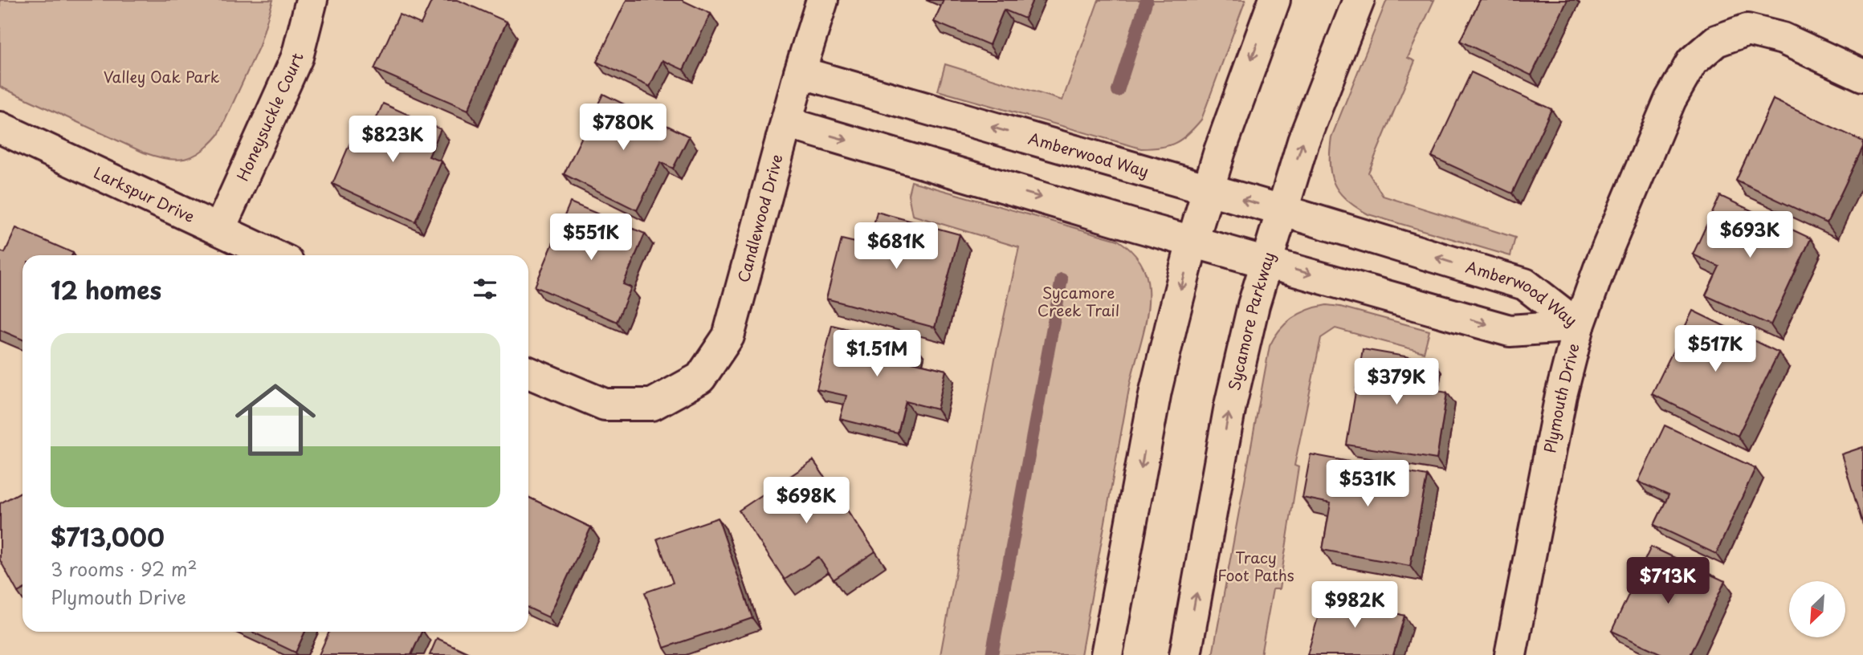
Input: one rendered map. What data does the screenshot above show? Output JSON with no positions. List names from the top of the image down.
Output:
{
  "streets": {
    "street": [
      "Honeysuckle Court",
      "Amberwood Way",
      "Larkspur Drive",
      "Candlewood Drive",
      "Sycamore Parkway",
      "Plymouth Drive"
    ]
  },
  "crossings": [
    ["Honeysuckle Court", "Larkspur Drive"],
    ["Amberwood Way", "Candlewood Drive"],
    ["Amberwood Way", "Sycamore Parkway"],
    ["Amberwood Way", "Plymouth Drive"]
  ],
  "parks": ["Valley Oak Park", "Sycamore Creek Trail", "Tracy Foot Paths"],
  "north": "bottom left",
  "page": {
    "price": [
      "$780K",
      "$823K",
      "$693K",
      "$551K",
      "$681K",
      "$517K",
      "$1.51M",
      "$379K",
      "$531K",
      "$698K",
      "$713K",
      "$982K"
    ],
    "heading": "12 homes",
    "list": [
      {
        "name": "$713,000",
        "note": "3 rooms · 92 m² · Plymouth Drive"
      }
    ]
  }
}
